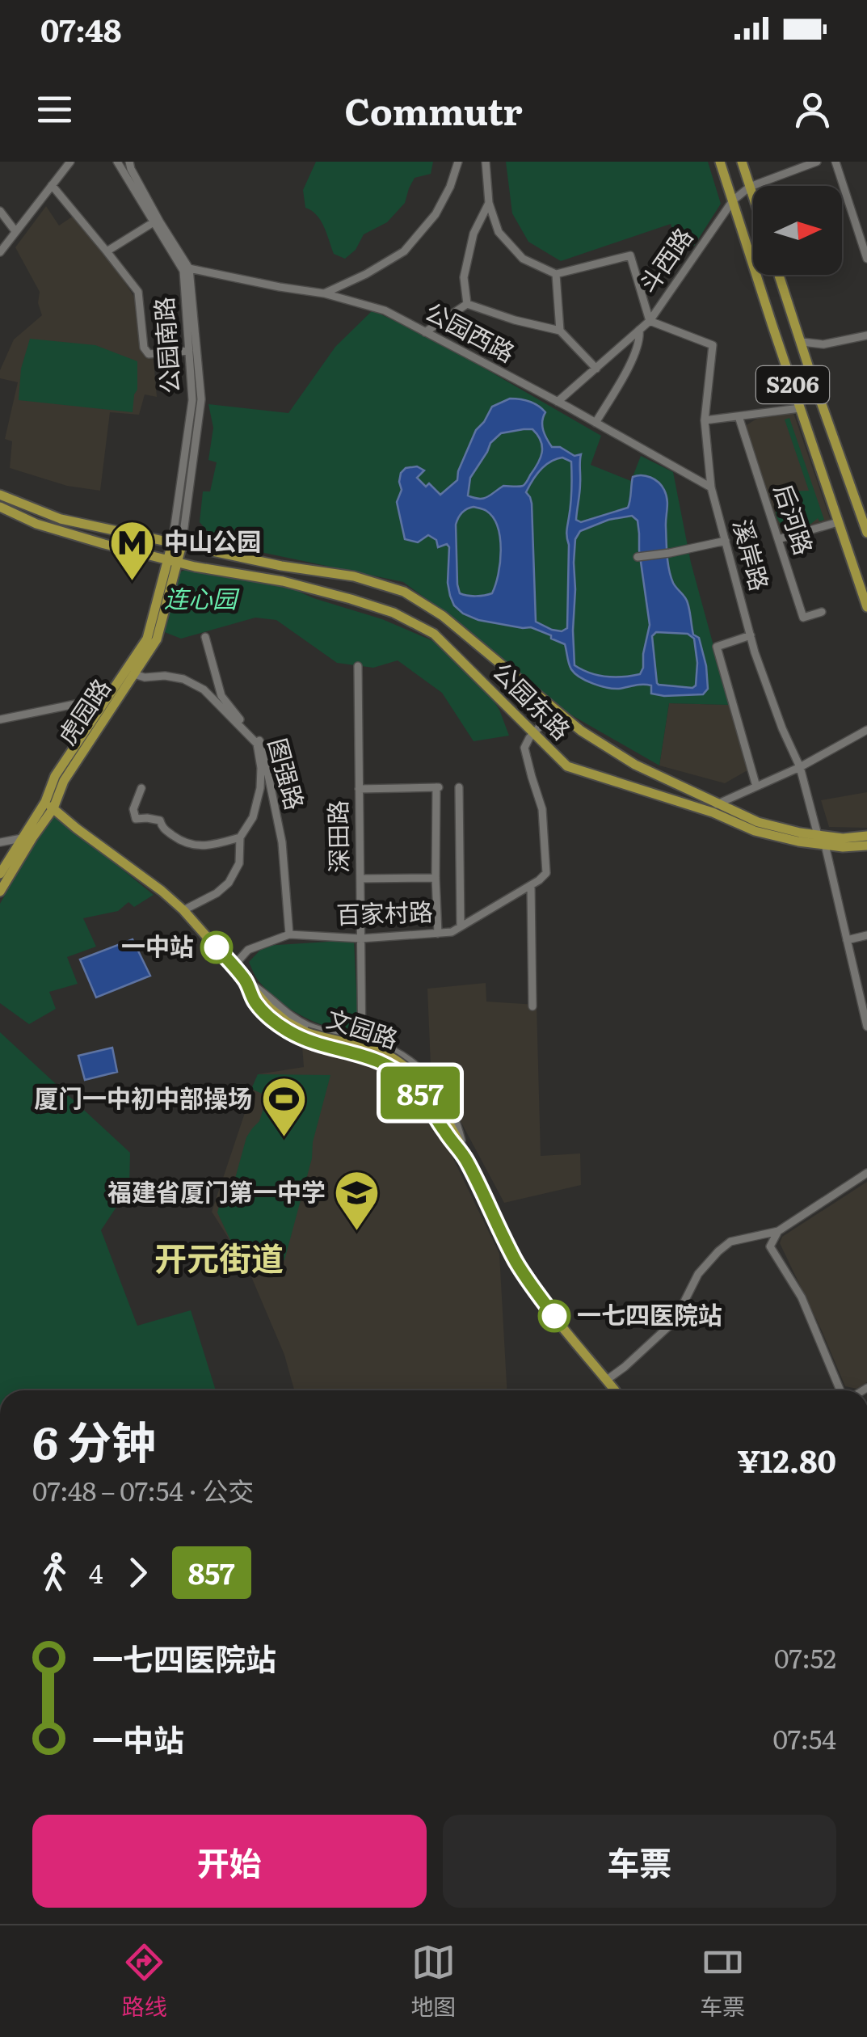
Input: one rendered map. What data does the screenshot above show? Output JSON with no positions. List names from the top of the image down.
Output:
{
  "streets": {
    "main road": [
      "S206",
      "公园东路",
      "虎园路",
      "文园路"
    ],
    "street": [
      "斗西路",
      "公园西路",
      "公园南路",
      "后河路",
      "溪岸路",
      "图强路",
      "深田路",
      "百家村路"
    ]
  },
  "crossings": [
    ["斗西路", "公园西路"],
    ["斗西路", "S206"],
    ["斗西路", "溪岸路"],
    ["公园西路", "公园南路"],
    ["公园西路", "溪岸路"],
    ["公园南路", "公园东路"],
    ["公园南路", "虎园路"],
    ["溪岸路", "公园东路"],
    ["公园东路", "虎园路"],
    ["虎园路", "文园路"],
    ["图强路", "百家村路"],
    ["深田路", "百家村路"],
    ["百家村路", "文园路"]
  ],
  "districts": ["开元街道"],
  "parks": ["连心园"],
  "places": {
    "metro station": ["中山公园"],
    "other": ["一中站", "一七四医院站"],
    "sports": ["厦门一中初中部操场"],
    "school or university": ["福建省厦门第一中学"]
  },
  "lines": ["bus line 857"],
  "north": "right",
  "page": {
    "status": "07:48",
    "header": "Commutr",
    "on_map": "857",
    "heading": ["6 分钟", "07:48 – 07:54 · 公交", "¥12.80"],
    "legs": ["4", "857"],
    "list": [
      {
        "name": "一七四医院站",
        "value": "07:52"
      },
      {
        "name": "一中站",
        "value": "07:54"
      }
    ],
    "buttons": ["开始", "车票"],
    "tabs": ["路线", "地图", "车票"]
  }
}
